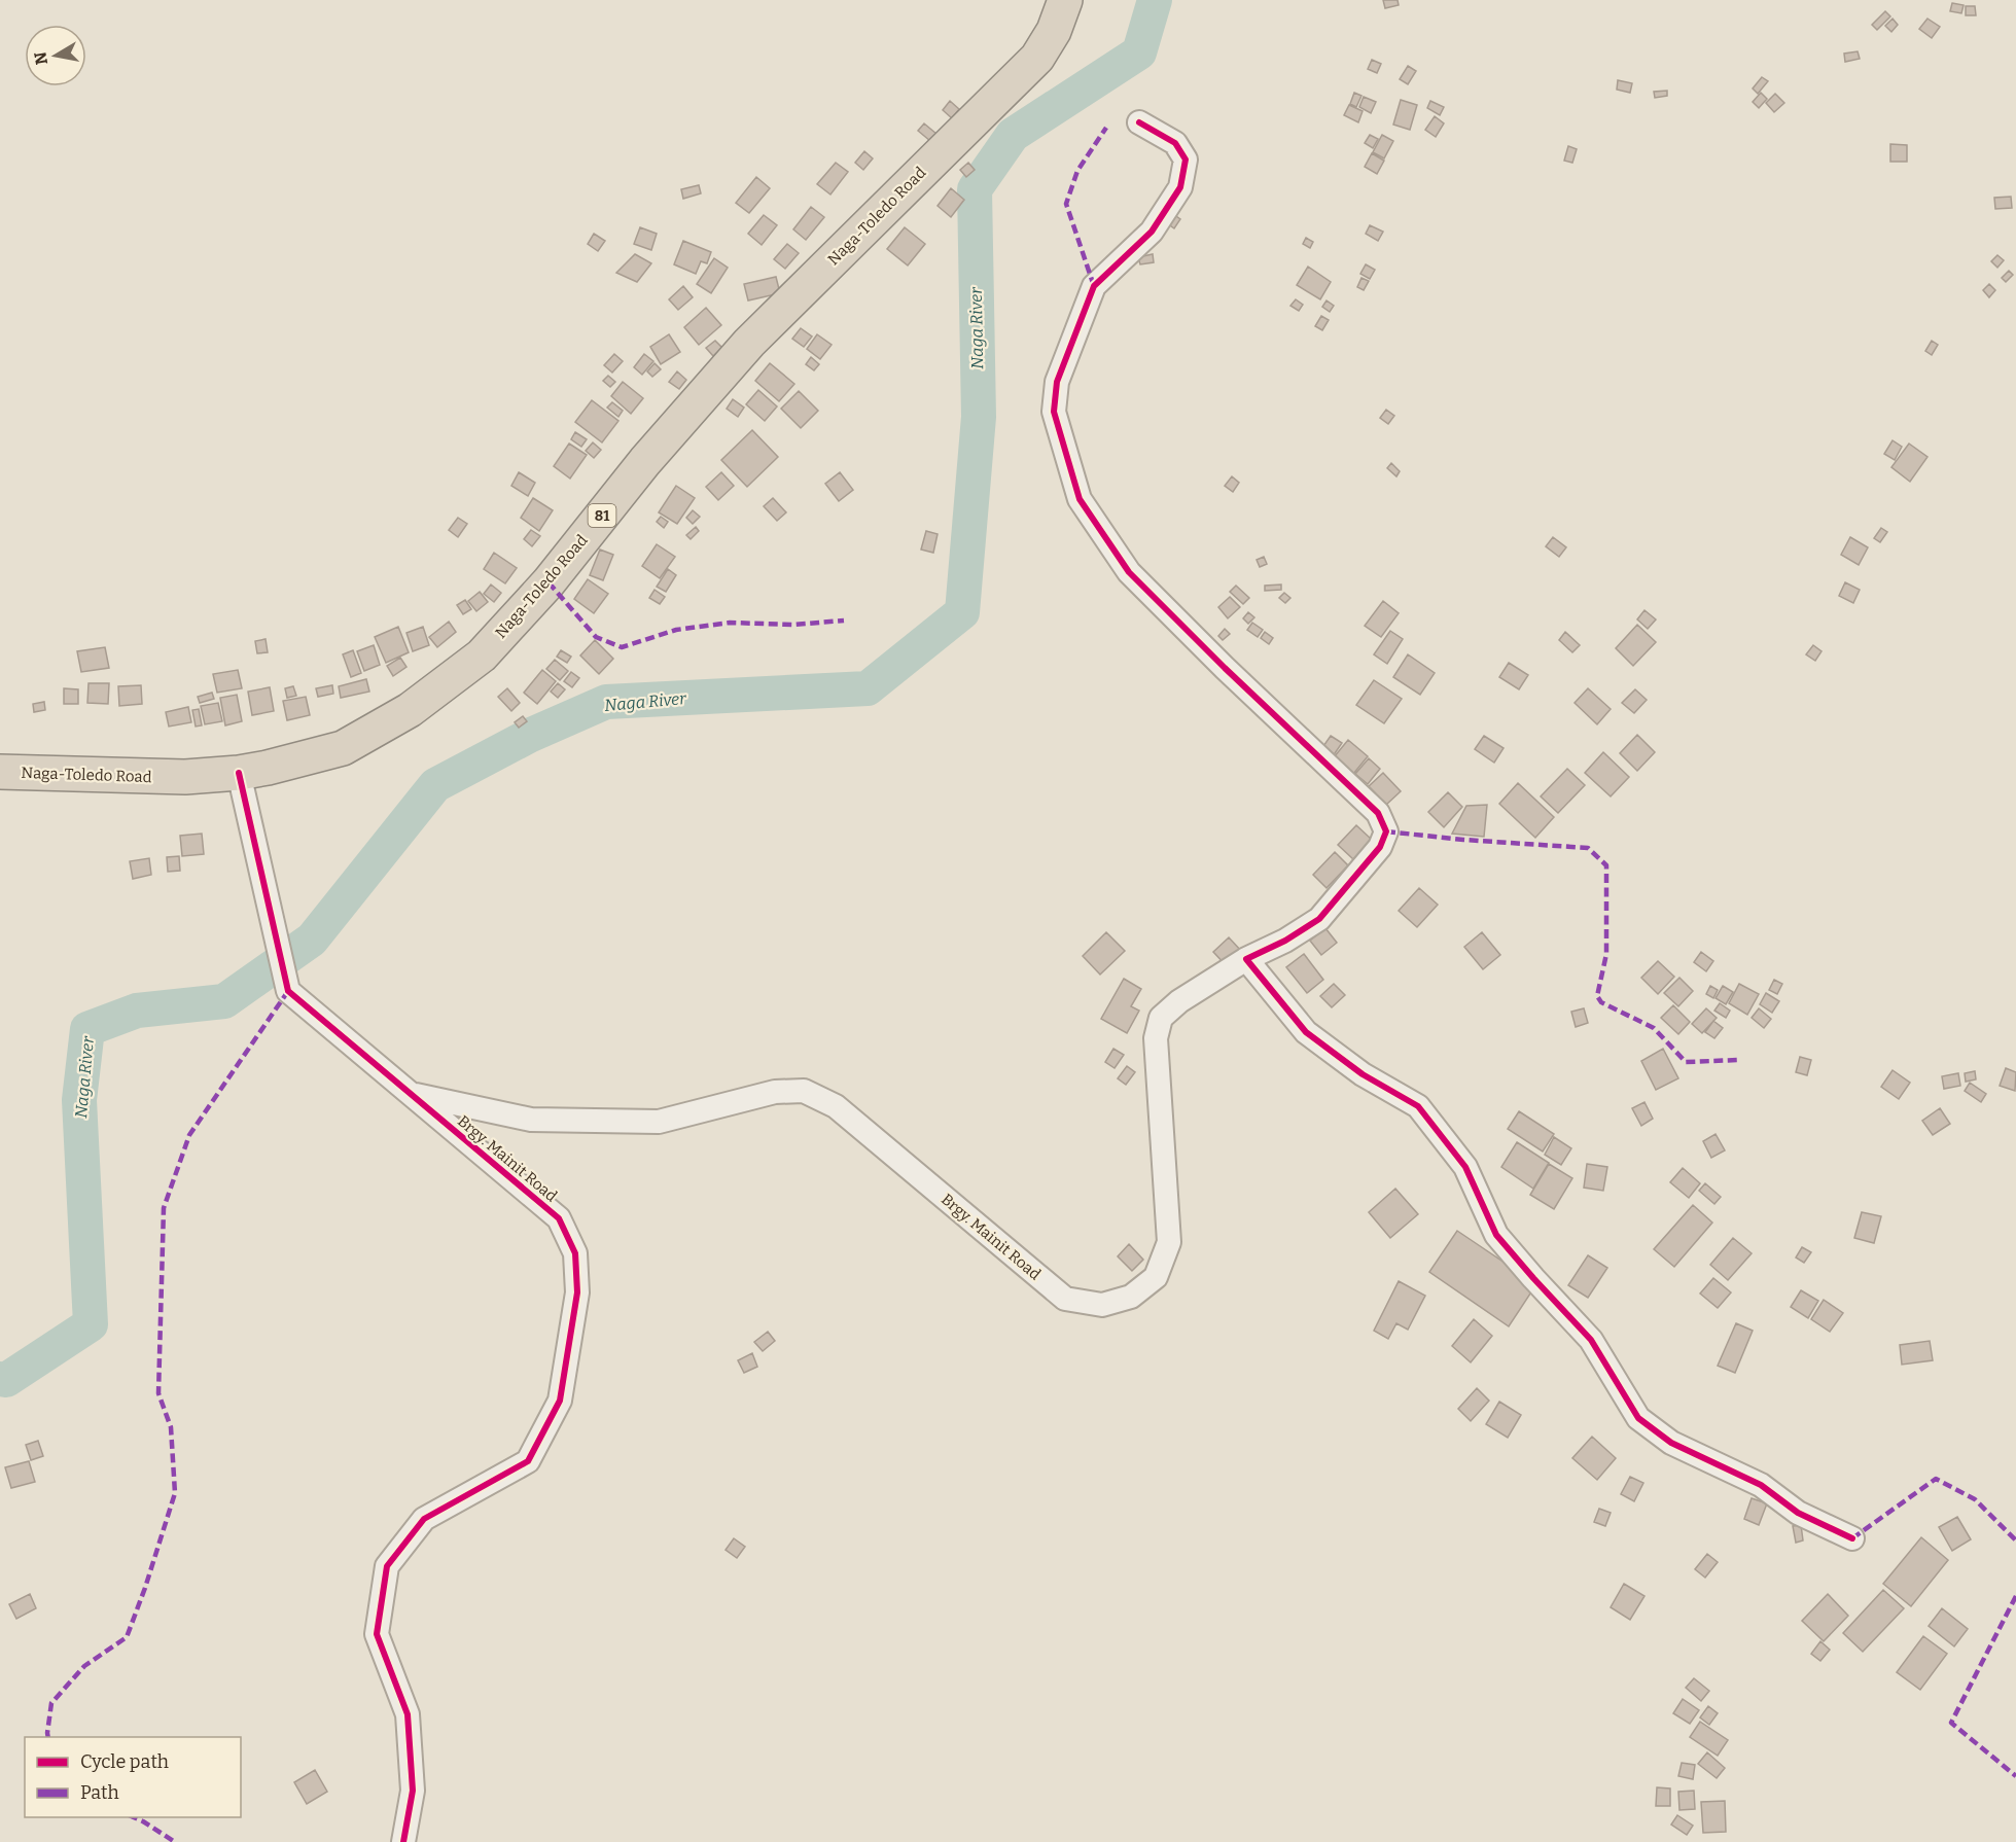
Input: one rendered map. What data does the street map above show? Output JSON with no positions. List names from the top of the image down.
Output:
{
  "streets": {
    "highway": ["Naga-Toledo Road", "81"],
    "street": ["Brgy. Mainit Road"]
  },
  "crossings": [
    ["Naga-Toledo Road", "Brgy. Mainit Road"]
  ],
  "water": ["Naga River"],
  "legend": ["Cycle path", "Path"],
  "north": "left"
}
